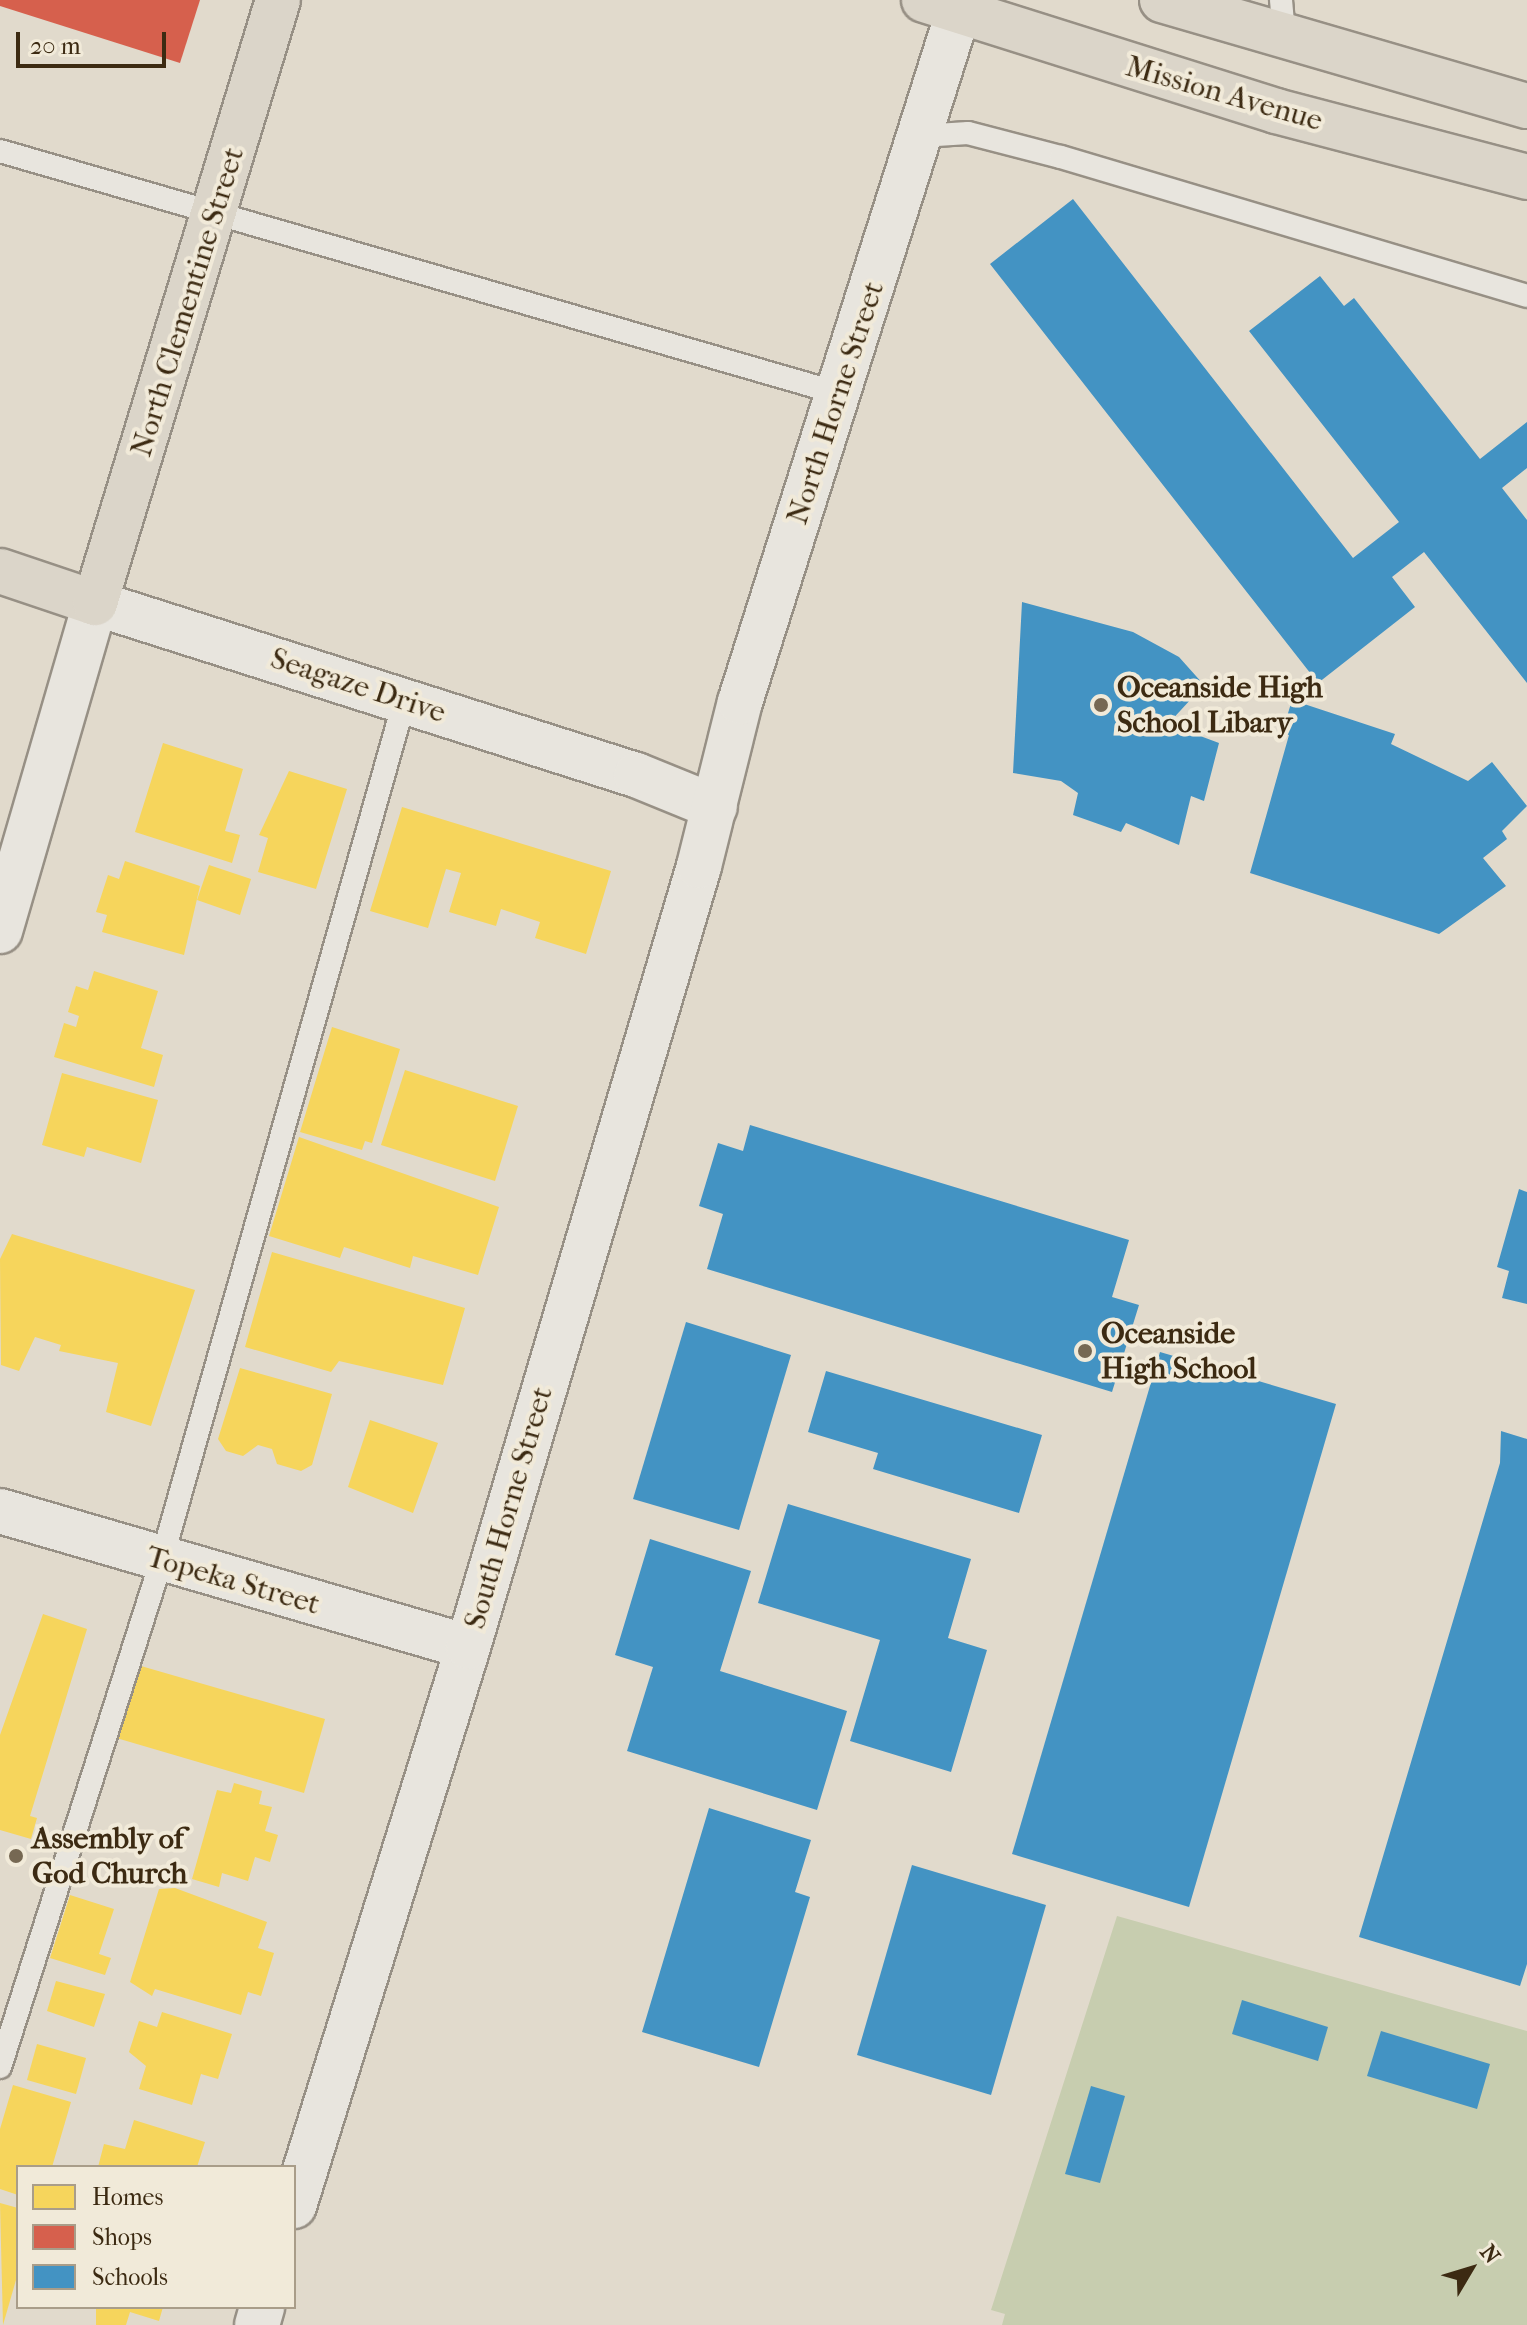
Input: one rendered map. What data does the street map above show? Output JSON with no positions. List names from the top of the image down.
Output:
{
  "streets": {
    "main road": ["Mission Avenue", "North Clementine Street", "Seagaze Drive"],
    "street": ["North Horne Street", "South Horne Street", "Topeka Street"]
  },
  "crossings": [
    ["Mission Avenue", "North Horne Street"],
    ["North Clementine Street", "Seagaze Drive"],
    ["North Horne Street", "Seagaze Drive"],
    ["North Horne Street", "South Horne Street"],
    ["Seagaze Drive", "South Horne Street"],
    ["South Horne Street", "Topeka Street"]
  ],
  "places": ["Oceanside High School Libary", "Oceanside High School", "Assembly of God Church"],
  "legend": ["Homes", "Shops", "Schools"],
  "scale_bar": "20 m",
  "north": "top right"
}
